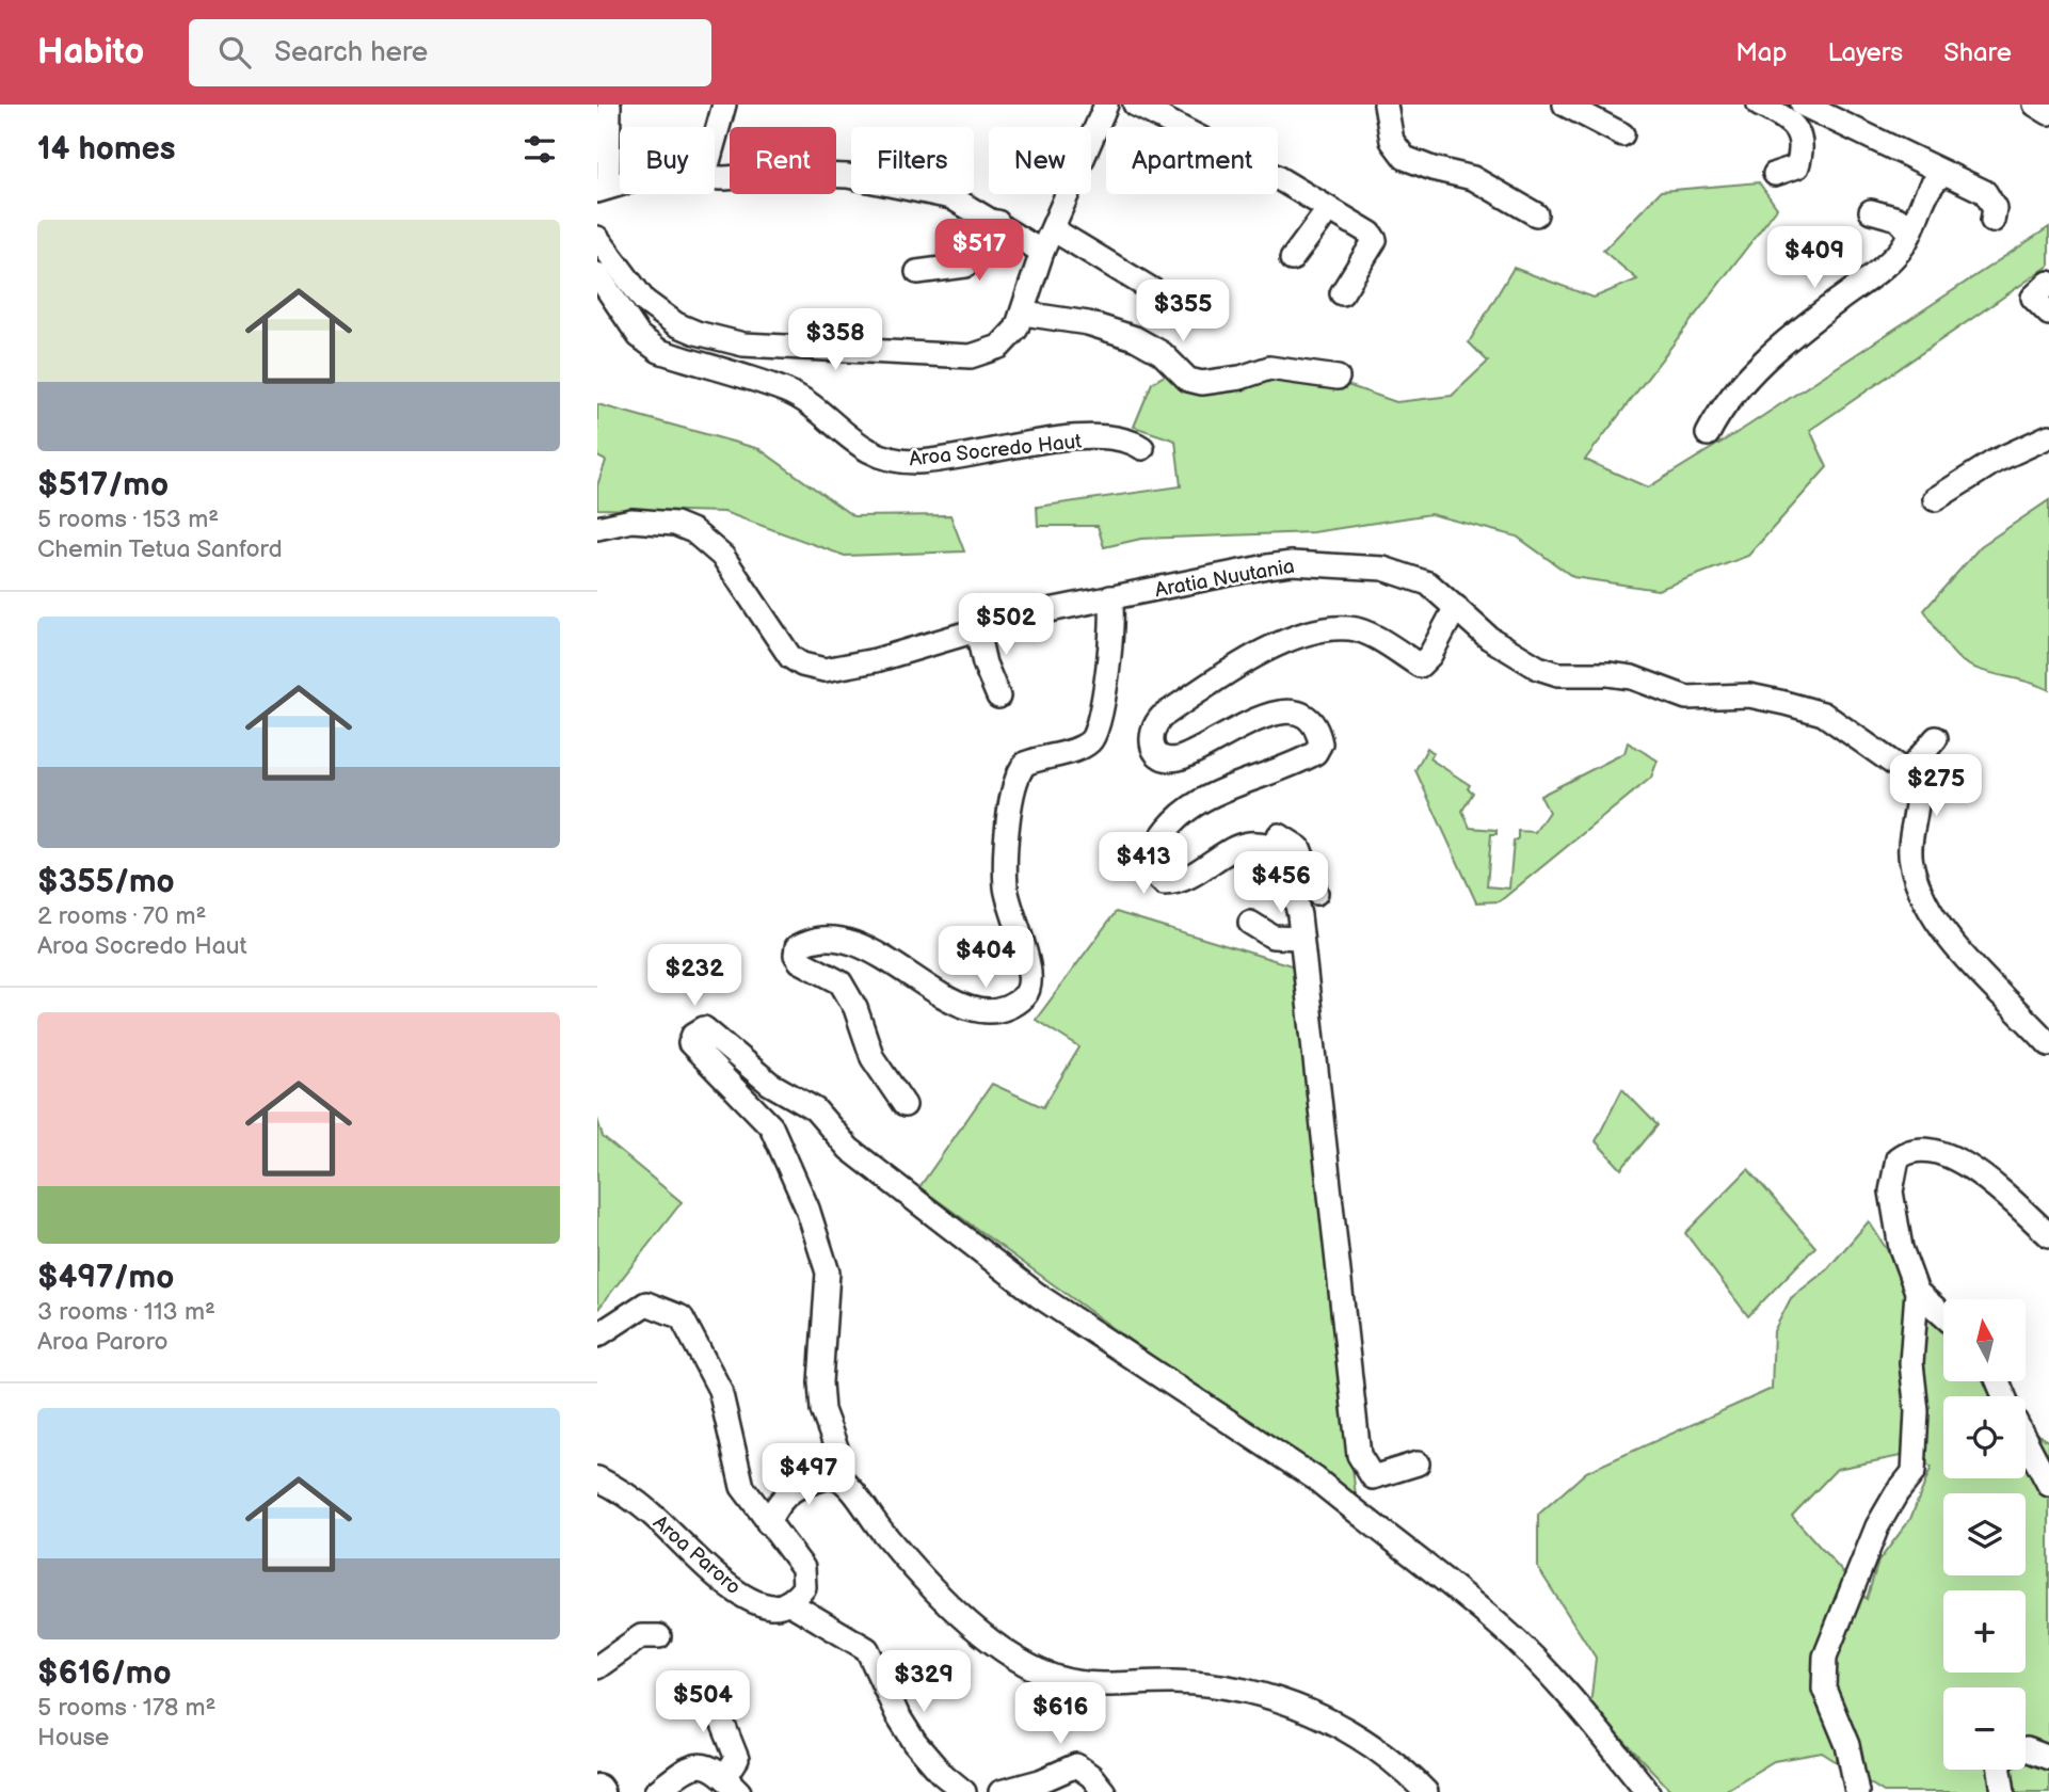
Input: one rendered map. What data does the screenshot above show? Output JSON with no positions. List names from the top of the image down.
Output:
{
  "streets": {
    "street": ["Aroa Socredo Haut", "Aratia Nuutania", "Aroa Paroro"]
  },
  "north": "top",
  "page": {
    "header": "Habito",
    "search": "Search here",
    "nav": ["Map", "Layers", "Share"],
    "heading": "14 homes",
    "chip": [
      "Buy",
      "Rent",
      "Filters",
      "New",
      "Apartment"
    ],
    "list": [
      {
        "name": "$517/mo",
        "note": "5 rooms · 153 m² · Chemin Tetua Sanford"
      },
      {
        "name": "$355/mo",
        "note": "2 rooms · 70 m² · Aroa Socredo Haut"
      },
      {
        "name": "$497/mo",
        "note": "3 rooms · 113 m² · Aroa Paroro"
      },
      {
        "name": "$616/mo",
        "note": "5 rooms · 178 m² · House"
      }
    ],
    "price": [
      "$517",
      "$409",
      "$355",
      "$358",
      "$502",
      "$275",
      "$413",
      "$456",
      "$404",
      "$232",
      "$497",
      "$329",
      "$504",
      "$616"
    ],
    "map_buttons": ["+", "−"]
  }
}
